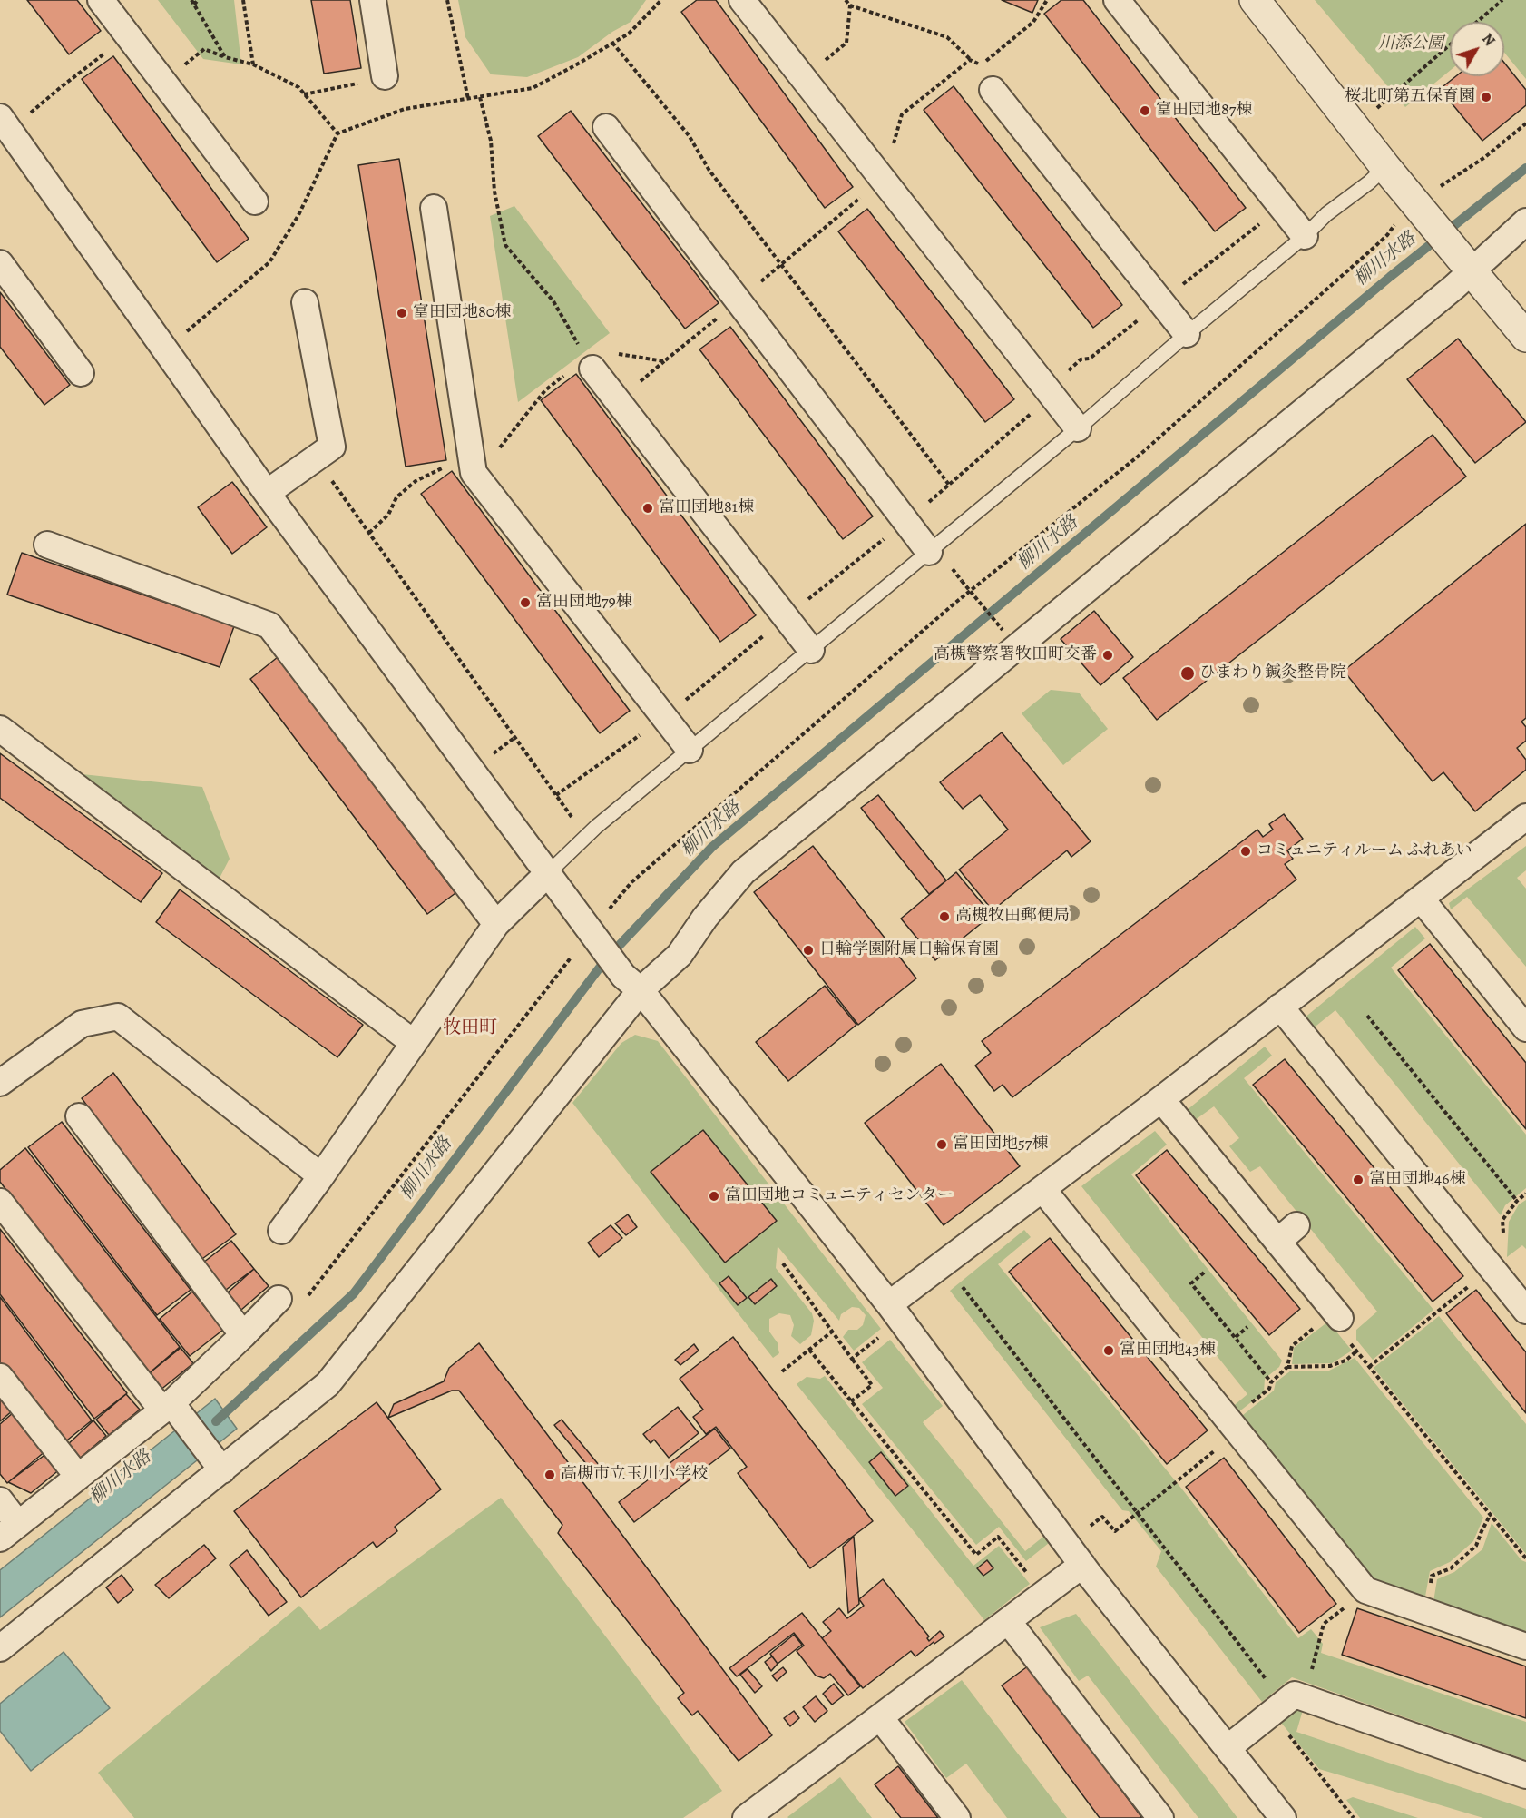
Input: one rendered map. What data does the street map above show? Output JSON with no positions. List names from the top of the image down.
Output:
{
  "districts": ["牧田町"],
  "water": ["柳川水路"],
  "parks": ["川添公園"],
  "places": [
    "桜北町第五保育園",
    "富田団地87棟",
    "富田団地80棟",
    "富田団地81棟",
    "富田団地79棟",
    "高槻警察署牧田町交番",
    "ひまわり鍼灸整骨院",
    "コミュニティルーム ふれあい",
    "高槻牧田郵便局",
    "日輪学園附属日輪保育園",
    "富田団地57棟",
    "富田団地46棟",
    "富田団地コミュニティセンター",
    "富田団地43棟",
    "高槻市立玉川小学校"
  ],
  "north": "top right"
}
